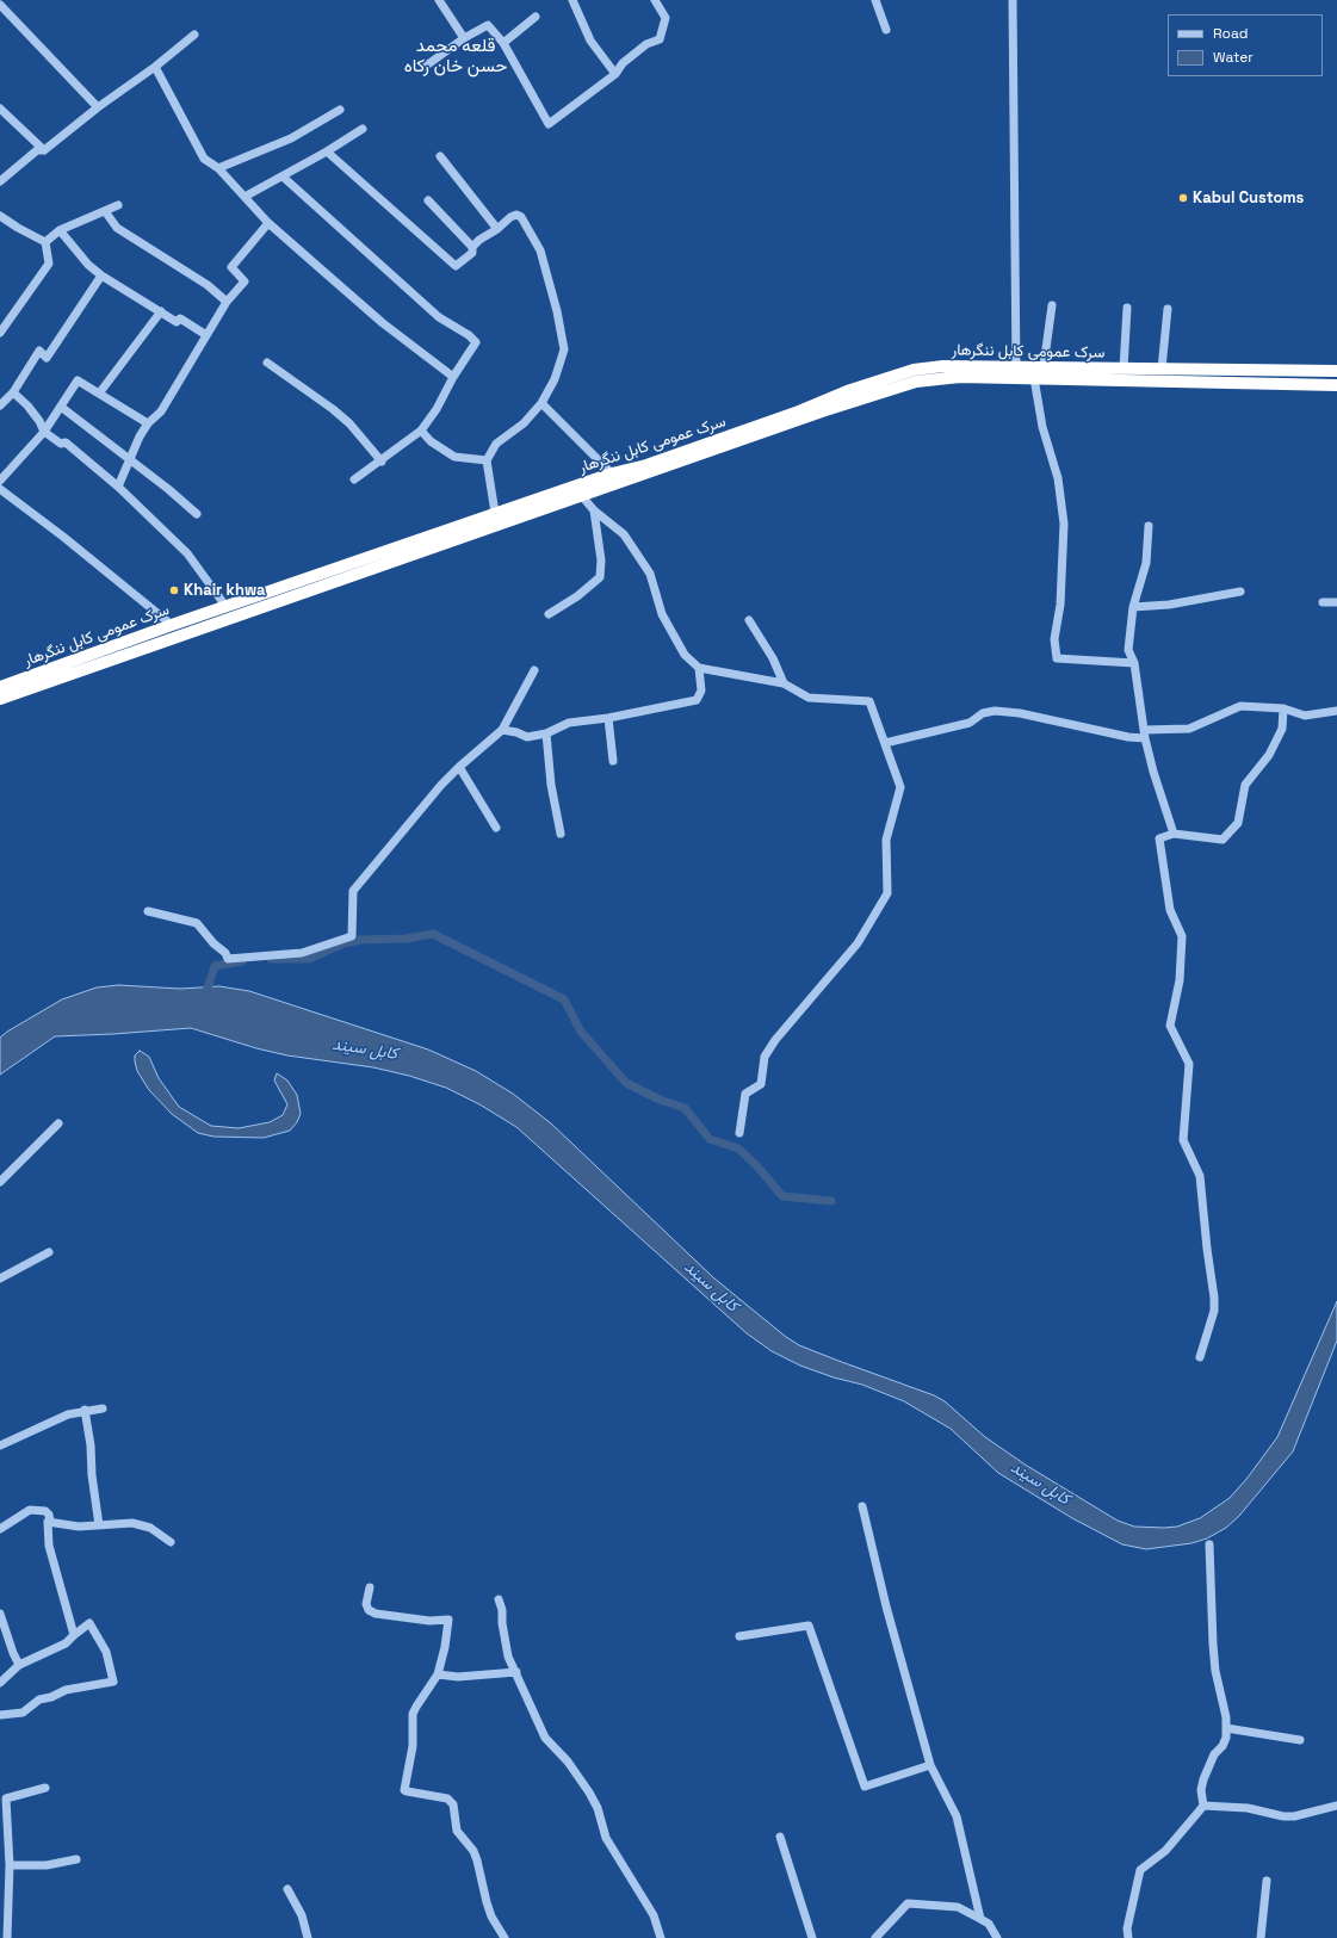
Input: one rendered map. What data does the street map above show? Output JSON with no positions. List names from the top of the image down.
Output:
{
  "streets": {
    "highway": ["سرک عمومی کابل ننگرهار"]
  },
  "districts": ["قلعه محمد حسن خان رکاه"],
  "water": ["کابل سيند"],
  "places": ["Kabul Customs", "Khair khwa"],
  "legend": ["Road", "Water"]
}
